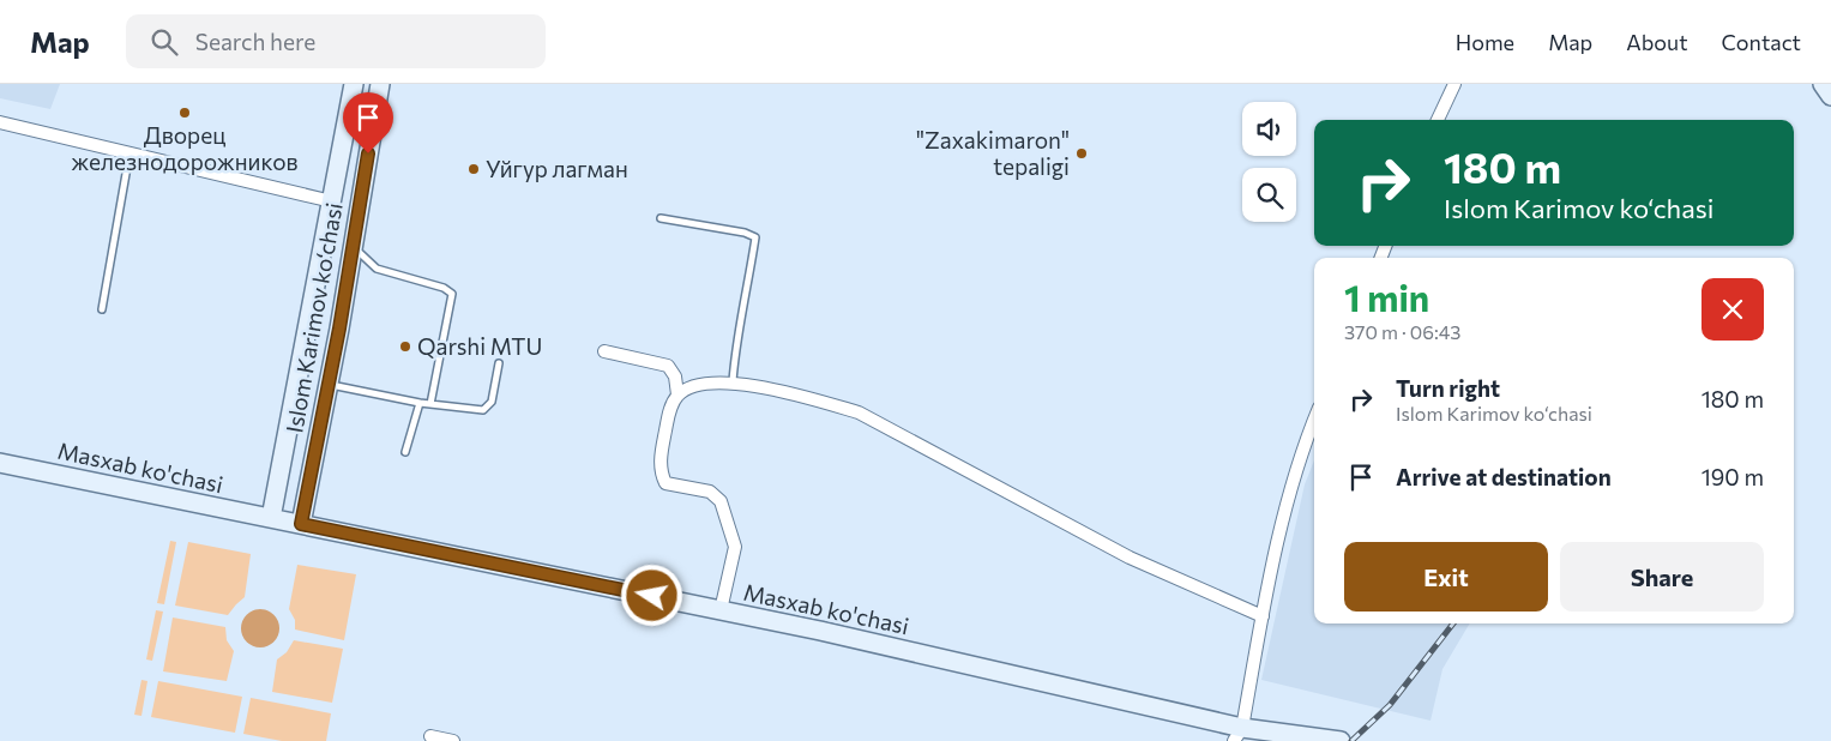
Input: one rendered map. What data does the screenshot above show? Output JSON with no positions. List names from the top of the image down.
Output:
{
  "streets": {
    "main road": ["Islom Karimov ko‘chasi", "Masxab ko'chasi"]
  },
  "crossings": [
    ["Islom Karimov ko‘chasi", "Masxab ko'chasi"]
  ],
  "places": [
    "Дворец железнодорожников",
    "\"Zaxakimaron\" tepaligi",
    "Уйгур лагман",
    "Qarshi MTU"
  ],
  "page": {
    "header": "Map",
    "search": "Search here",
    "nav": [
      "Home",
      "Map",
      "About",
      "Contact"
    ],
    "turn": ["180 m", "Islom Karimov ko‘chasi"],
    "heading": ["1 min", "370 m · 06:43"],
    "list": [
      {
        "name": "Turn right",
        "note": "Islom Karimov ko‘chasi",
        "value": "180 m"
      },
      {
        "name": "Arrive at destination",
        "value": "190 m"
      }
    ],
    "buttons": ["Exit", "Share"]
  }
}
